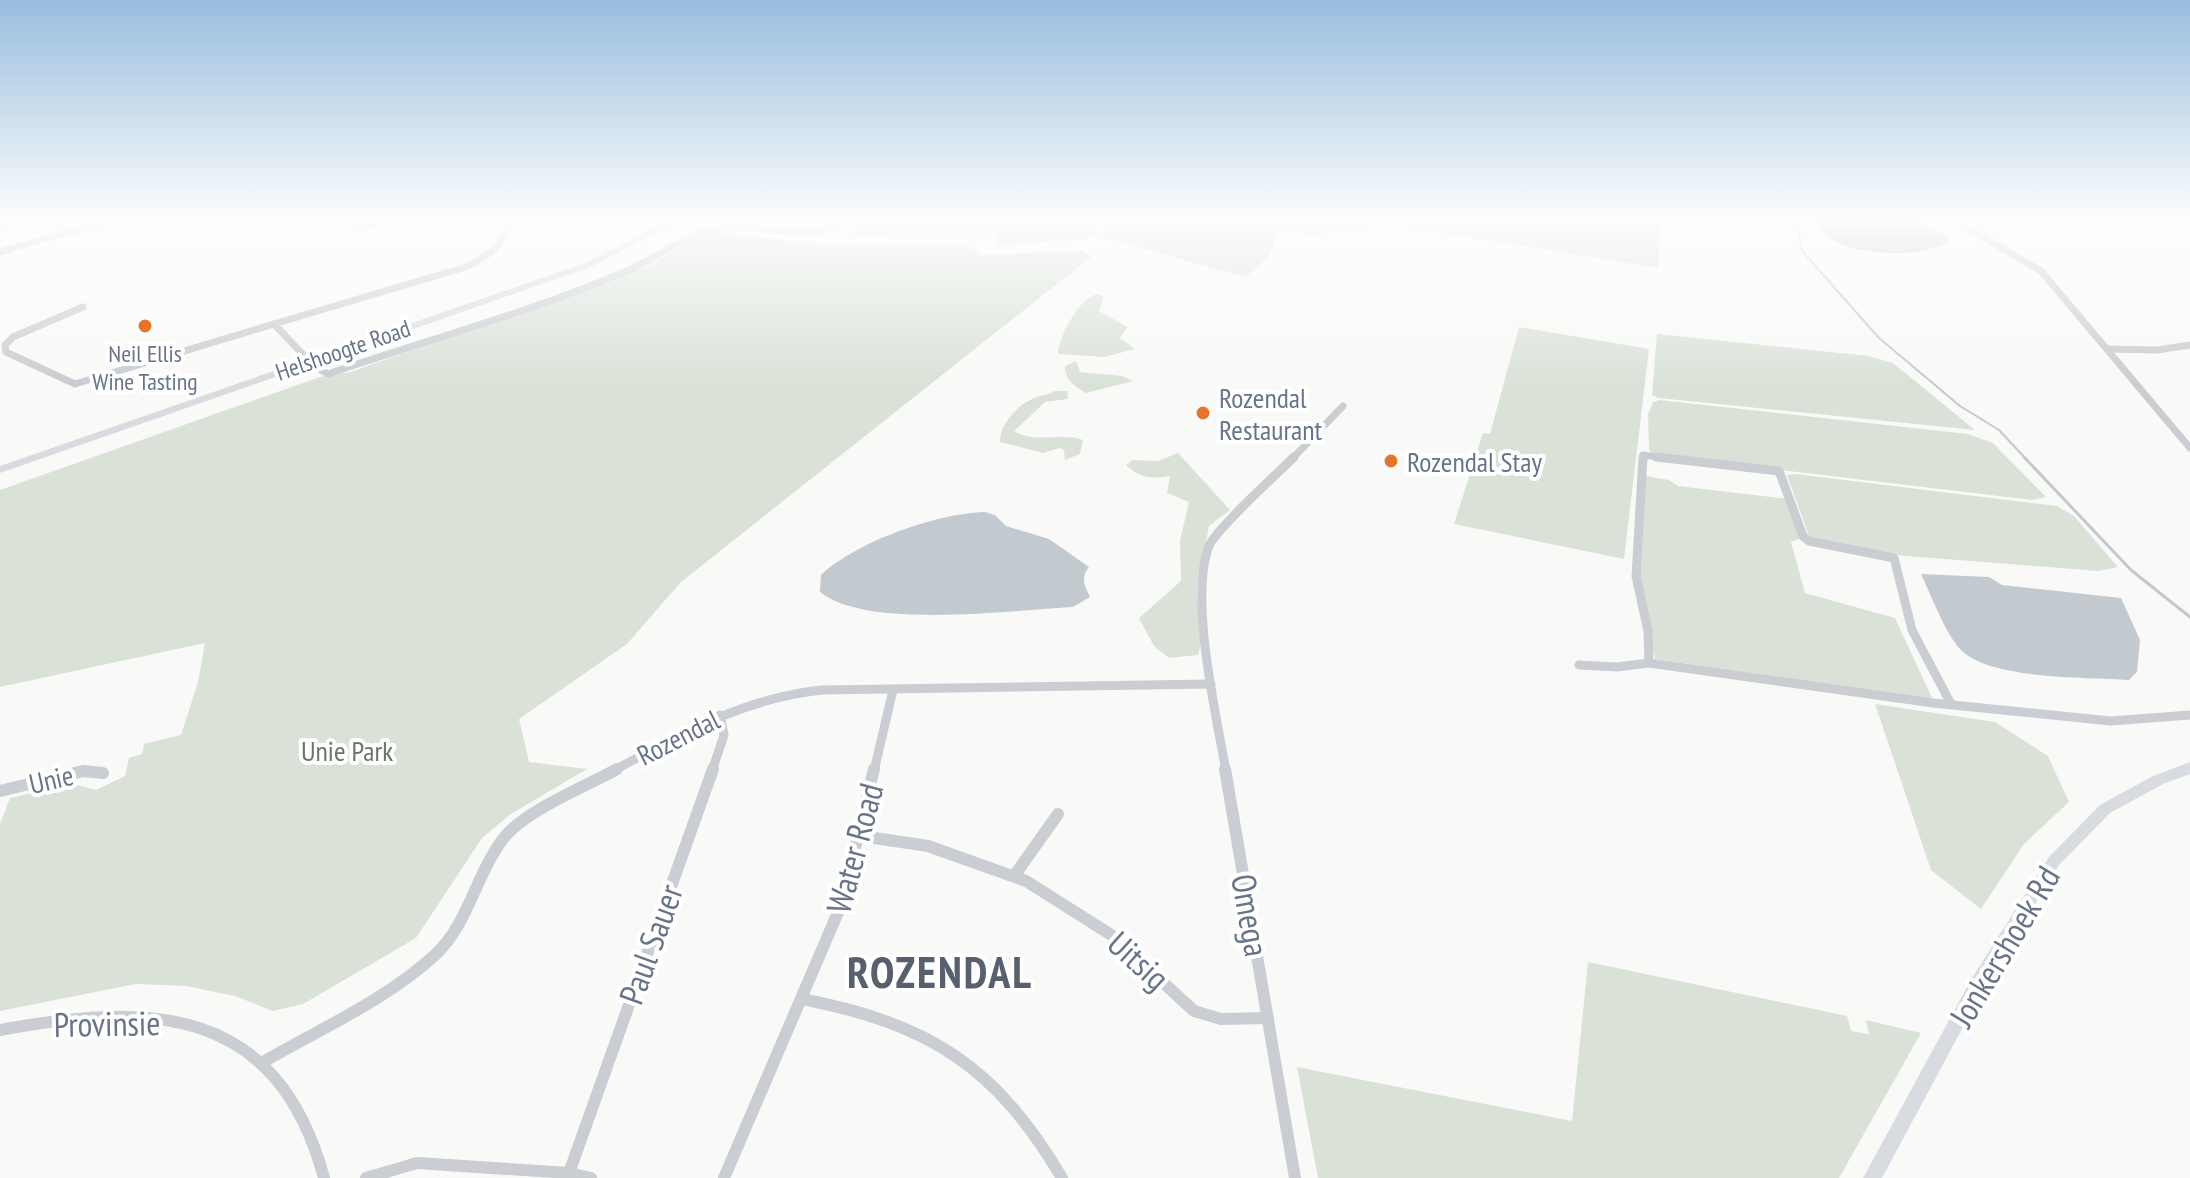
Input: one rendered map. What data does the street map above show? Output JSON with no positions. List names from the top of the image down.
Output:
{
  "streets": {
    "main road": ["Helshoogte Road", "Jonkershoek Rd"],
    "street": [
      "Rozendal",
      "Unie",
      "Water Road",
      "Omega",
      "Paul Sauer",
      "Uitsig",
      "Provinsie"
    ]
  },
  "crossings": [
    ["Rozendal", "Water Road"],
    ["Rozendal", "Omega"],
    ["Rozendal", "Paul Sauer"],
    ["Rozendal", "Provinsie"],
    ["Water Road", "Uitsig"],
    ["Omega", "Uitsig"]
  ],
  "districts": ["ROZENDAL"],
  "parks": ["Unie Park"],
  "places": ["Neil Ellis Wine Tasting", "Rozendal Restaurant", "Rozendal Stay"]
}
